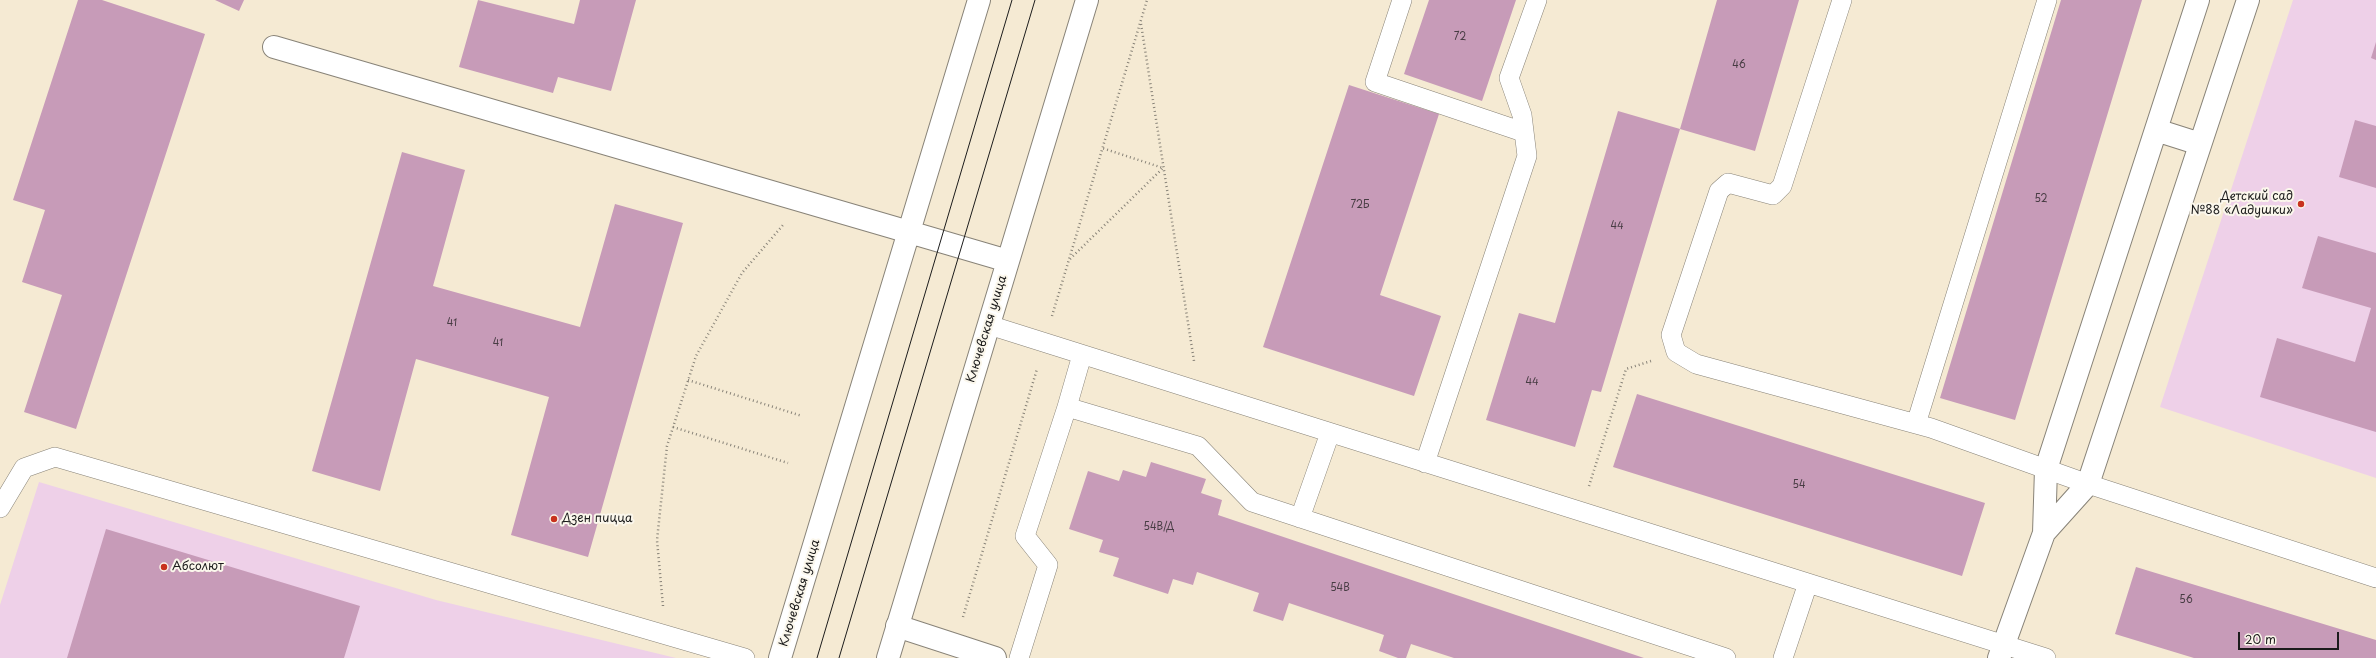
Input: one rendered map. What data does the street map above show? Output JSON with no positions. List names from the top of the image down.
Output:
{
  "streets": {
    "street": ["Ключевская улица"]
  },
  "places": ["Детский сад №88 «Ладушки»", "Дзен пицца", "Абсолют"],
  "house_numbers": [
    "72",
    "46",
    "52",
    "72Б",
    "44",
    "41",
    "41",
    "44",
    "54",
    "54В/Д",
    "54В",
    "56"
  ],
  "scale_bar": "20 m"
}
